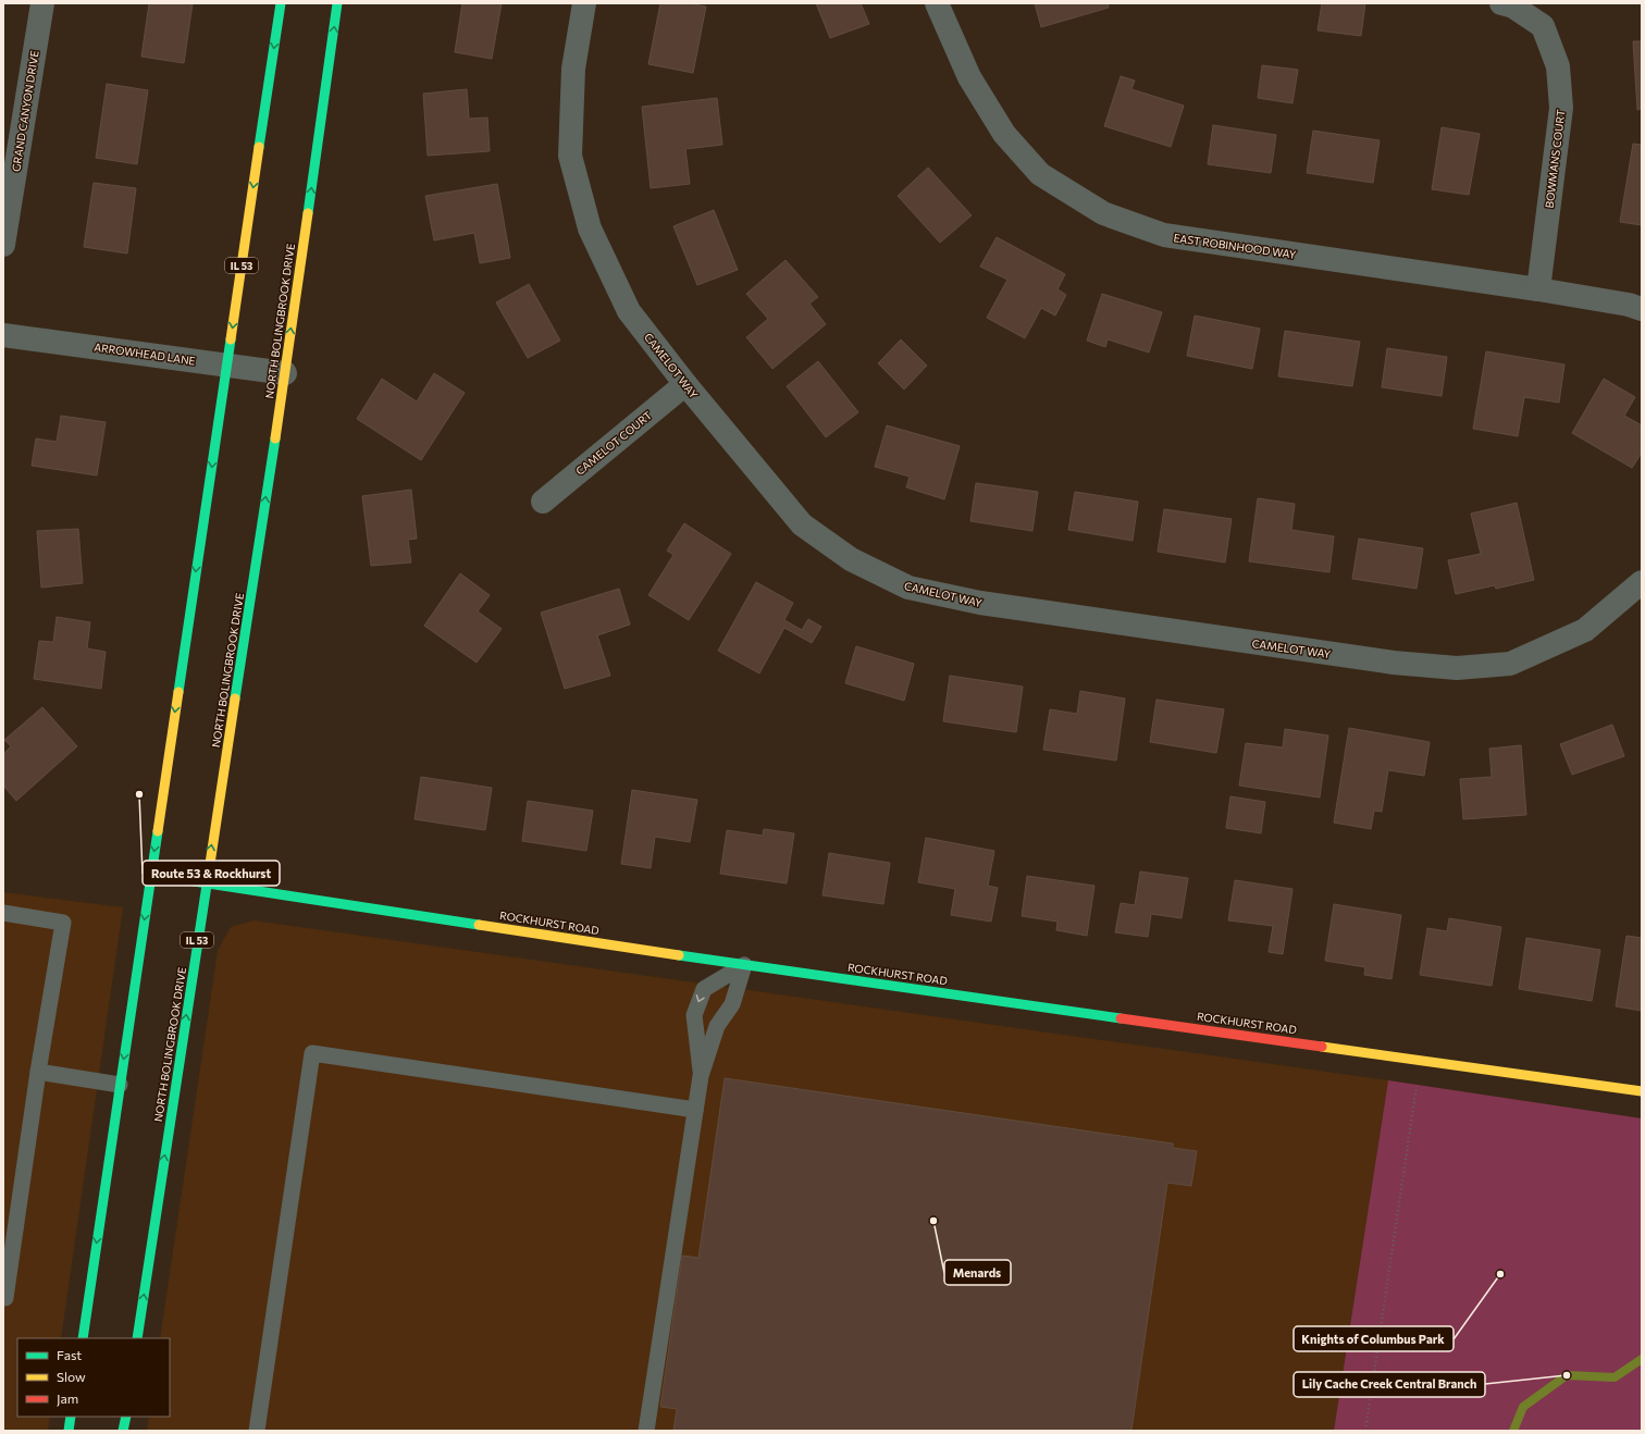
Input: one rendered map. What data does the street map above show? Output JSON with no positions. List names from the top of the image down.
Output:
{
  "streets": {
    "main road": ["IL 53", "NORTH BOLINGBROOK DRIVE", "ROCKHURST ROAD"],
    "street": [
      "GRAND CANYON DRIVE",
      "BOWMANS COURT",
      "EAST ROBINHOOD WAY",
      "ARROWHEAD LANE",
      "CAMELOT WAY",
      "CAMELOT COURT"
    ]
  },
  "crossings": [
    ["BOWMANS COURT", "EAST ROBINHOOD WAY"],
    ["IL 53", "ARROWHEAD LANE"],
    ["IL 53", "ROCKHURST ROAD"],
    ["NORTH BOLINGBROOK DRIVE", "ARROWHEAD LANE"],
    ["NORTH BOLINGBROOK DRIVE", "ROCKHURST ROAD"],
    ["CAMELOT WAY", "CAMELOT COURT"]
  ],
  "places": [
    "Route 53 & Rockhurst",
    "Menards",
    "Knights of Columbus Park",
    "Lily Cache Creek Central Branch"
  ],
  "legend": ["Fast", "Slow", "Jam"]
}
